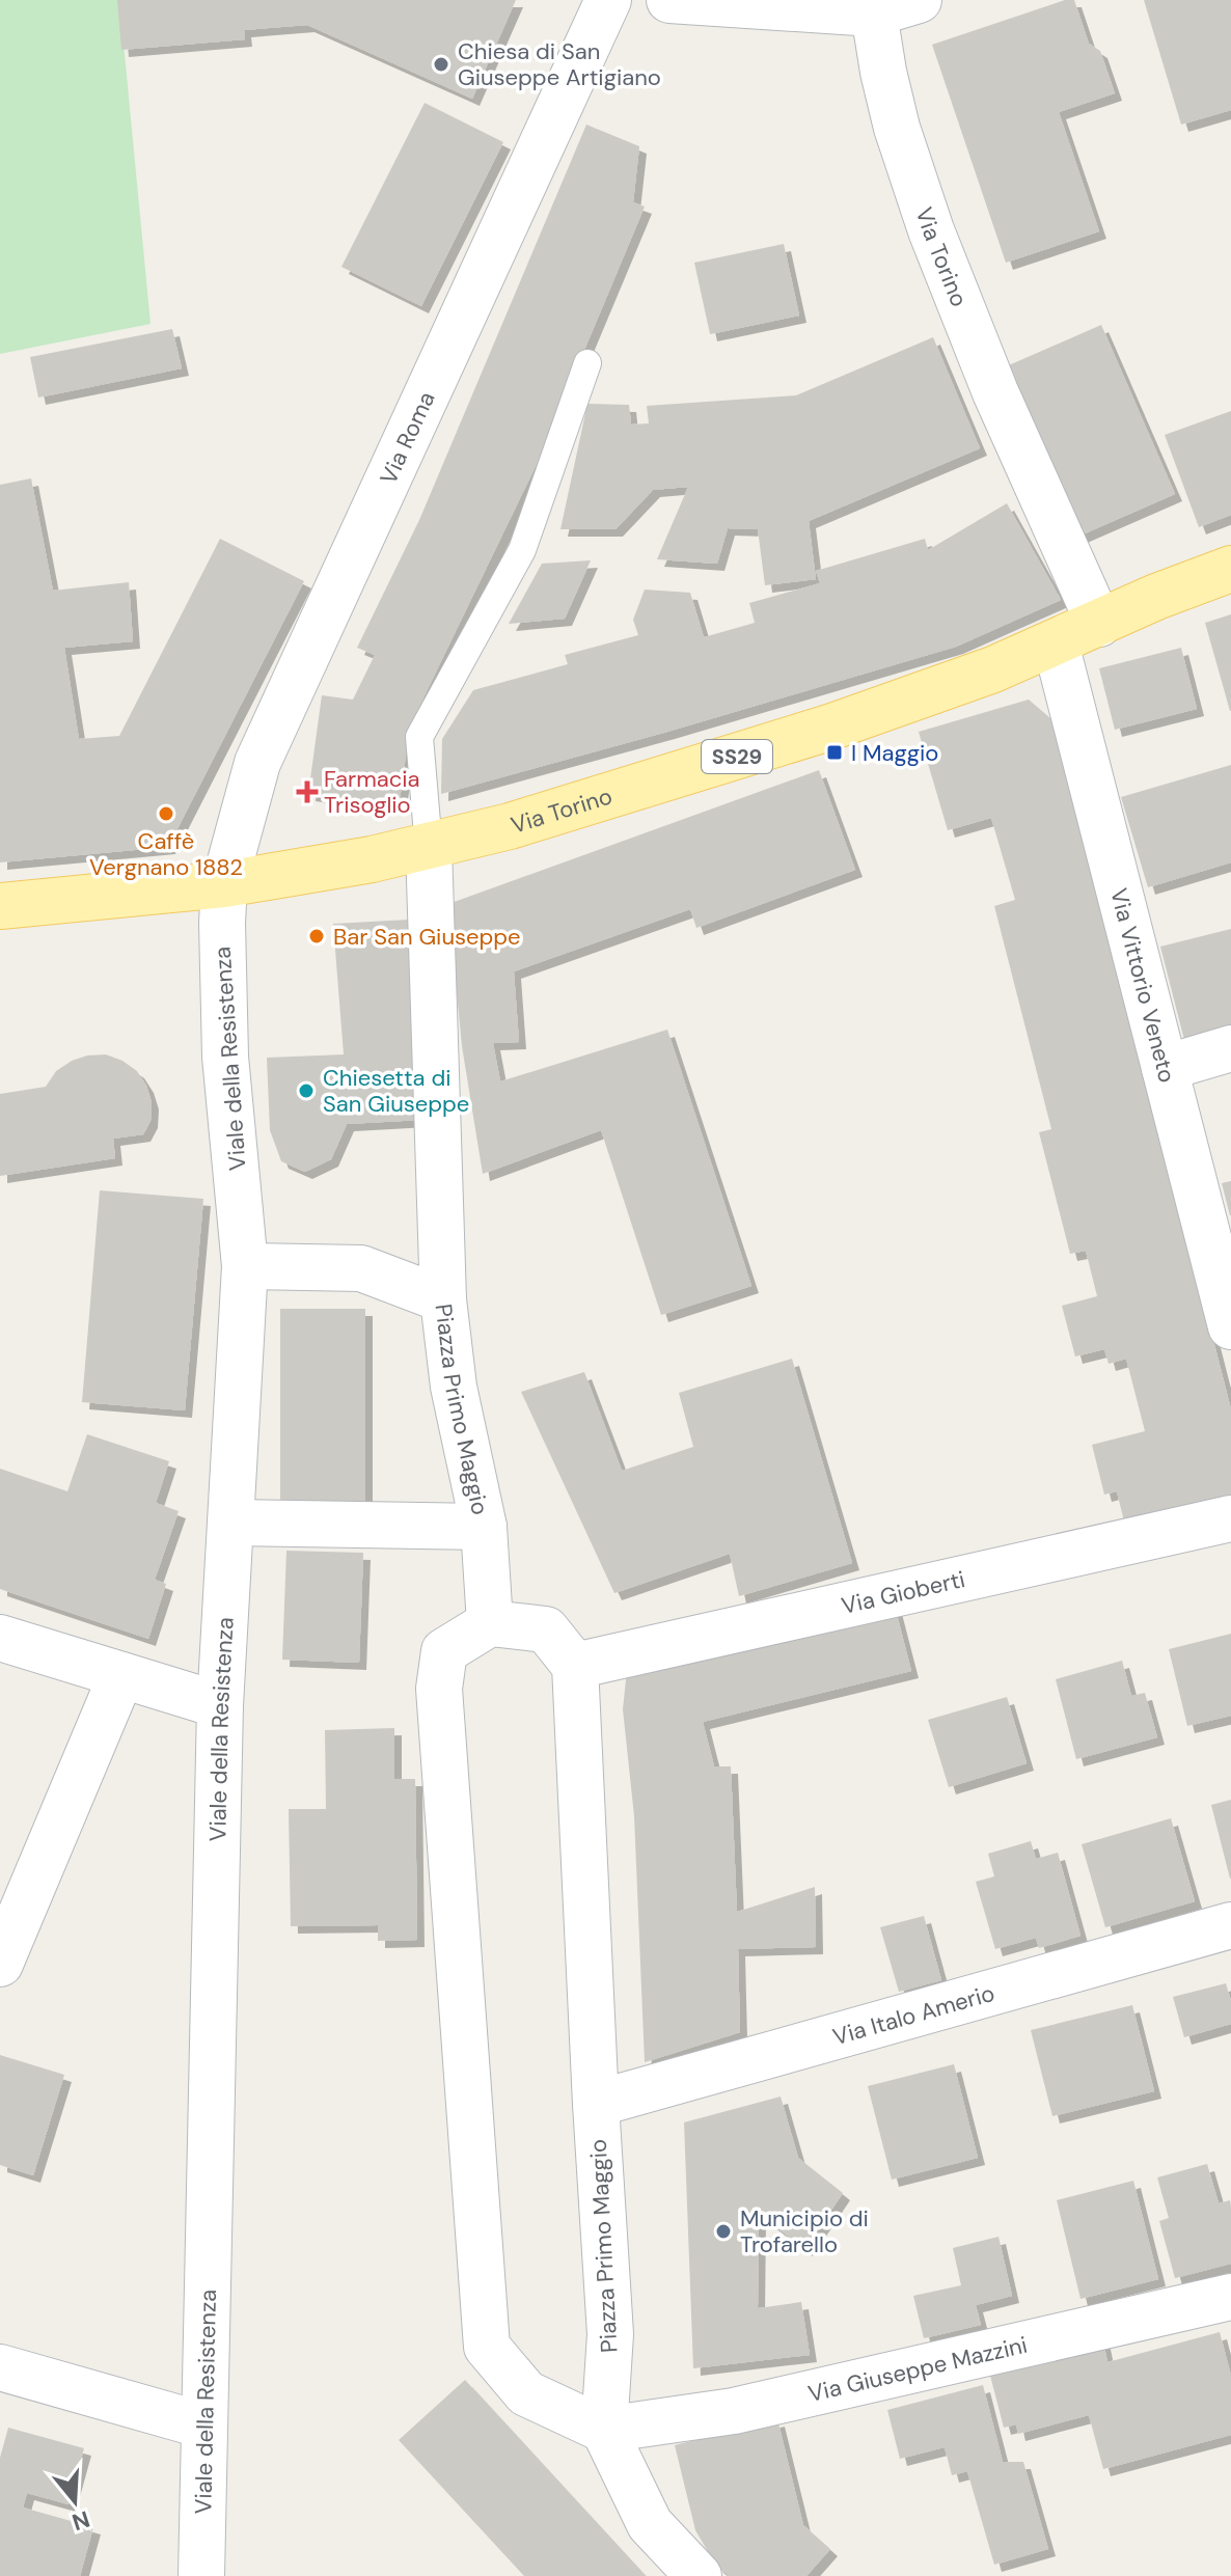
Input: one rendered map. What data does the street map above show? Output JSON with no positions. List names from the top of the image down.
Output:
{
  "streets": {
    "main road": ["Via Torino", "SS29"],
    "street": [
      "Via Roma",
      "Via Vittorio Veneto",
      "Viale della Resistenza",
      "Piazza Primo Maggio",
      "Via Gioberti",
      "Via Italo Amerio",
      "Via Giuseppe Mazzini"
    ]
  },
  "crossings": [
    ["Via Torino", "Via Roma"],
    ["Via Torino", "Via Vittorio Veneto"],
    ["Via Torino", "Viale della Resistenza"],
    ["Via Roma", "Viale della Resistenza"],
    ["Viale della Resistenza", "Piazza Primo Maggio"],
    ["Piazza Primo Maggio", "Via Gioberti"],
    ["Piazza Primo Maggio", "Via Italo Amerio"],
    ["Piazza Primo Maggio", "Via Giuseppe Mazzini"]
  ],
  "places": {
    "other": [
      "Chiesa di San Giuseppe Artigiano",
      "Caffè Vergnano 1882",
      "Bar San Giuseppe",
      "Chiesetta di San Giuseppe",
      "Municipio di Trofarello"
    ],
    "transit": ["I Maggio"],
    "health": ["Farmacia Trisoglio"]
  },
  "north": "bottom"
}
